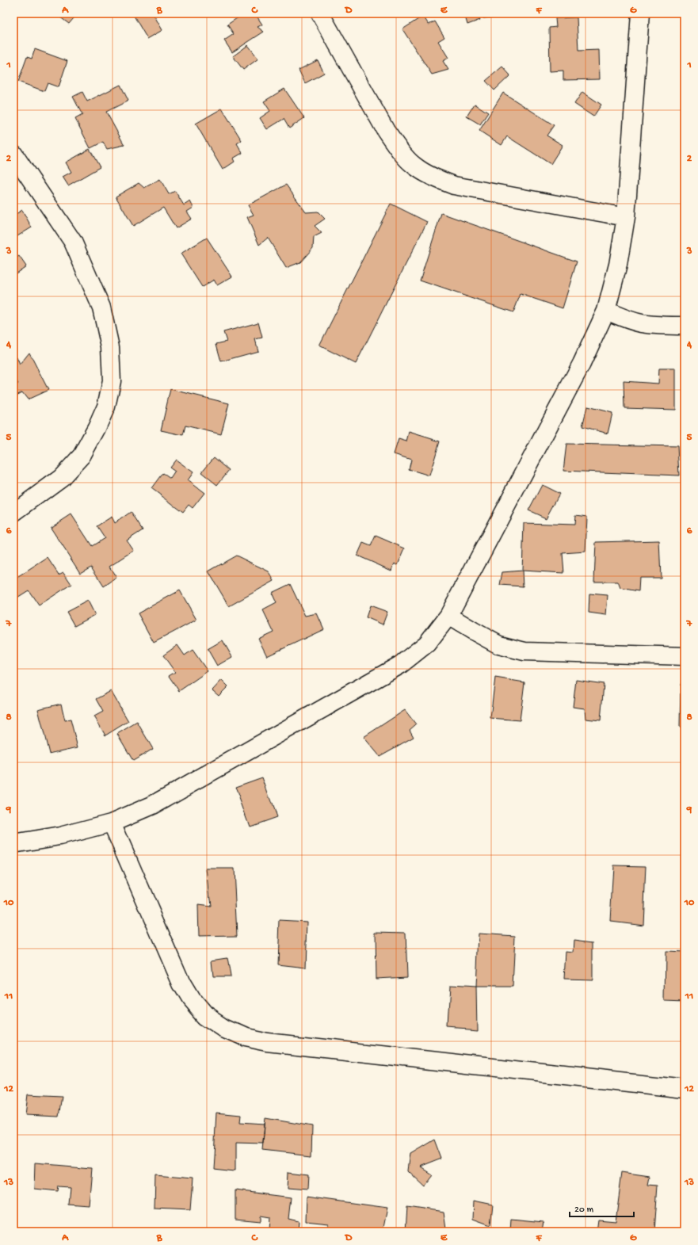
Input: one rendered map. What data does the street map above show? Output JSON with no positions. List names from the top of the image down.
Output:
{
  "scale_bar": "20 m",
  "grid": {
    "columns": [
      "A",
      "B",
      "C",
      "D",
      "E",
      "F",
      "G"
    ],
    "rows": [
      "1",
      "2",
      "3",
      "4",
      "5",
      "6",
      "7",
      "8",
      "9",
      "10",
      "11",
      "12",
      "13"
    ]
  }
}
